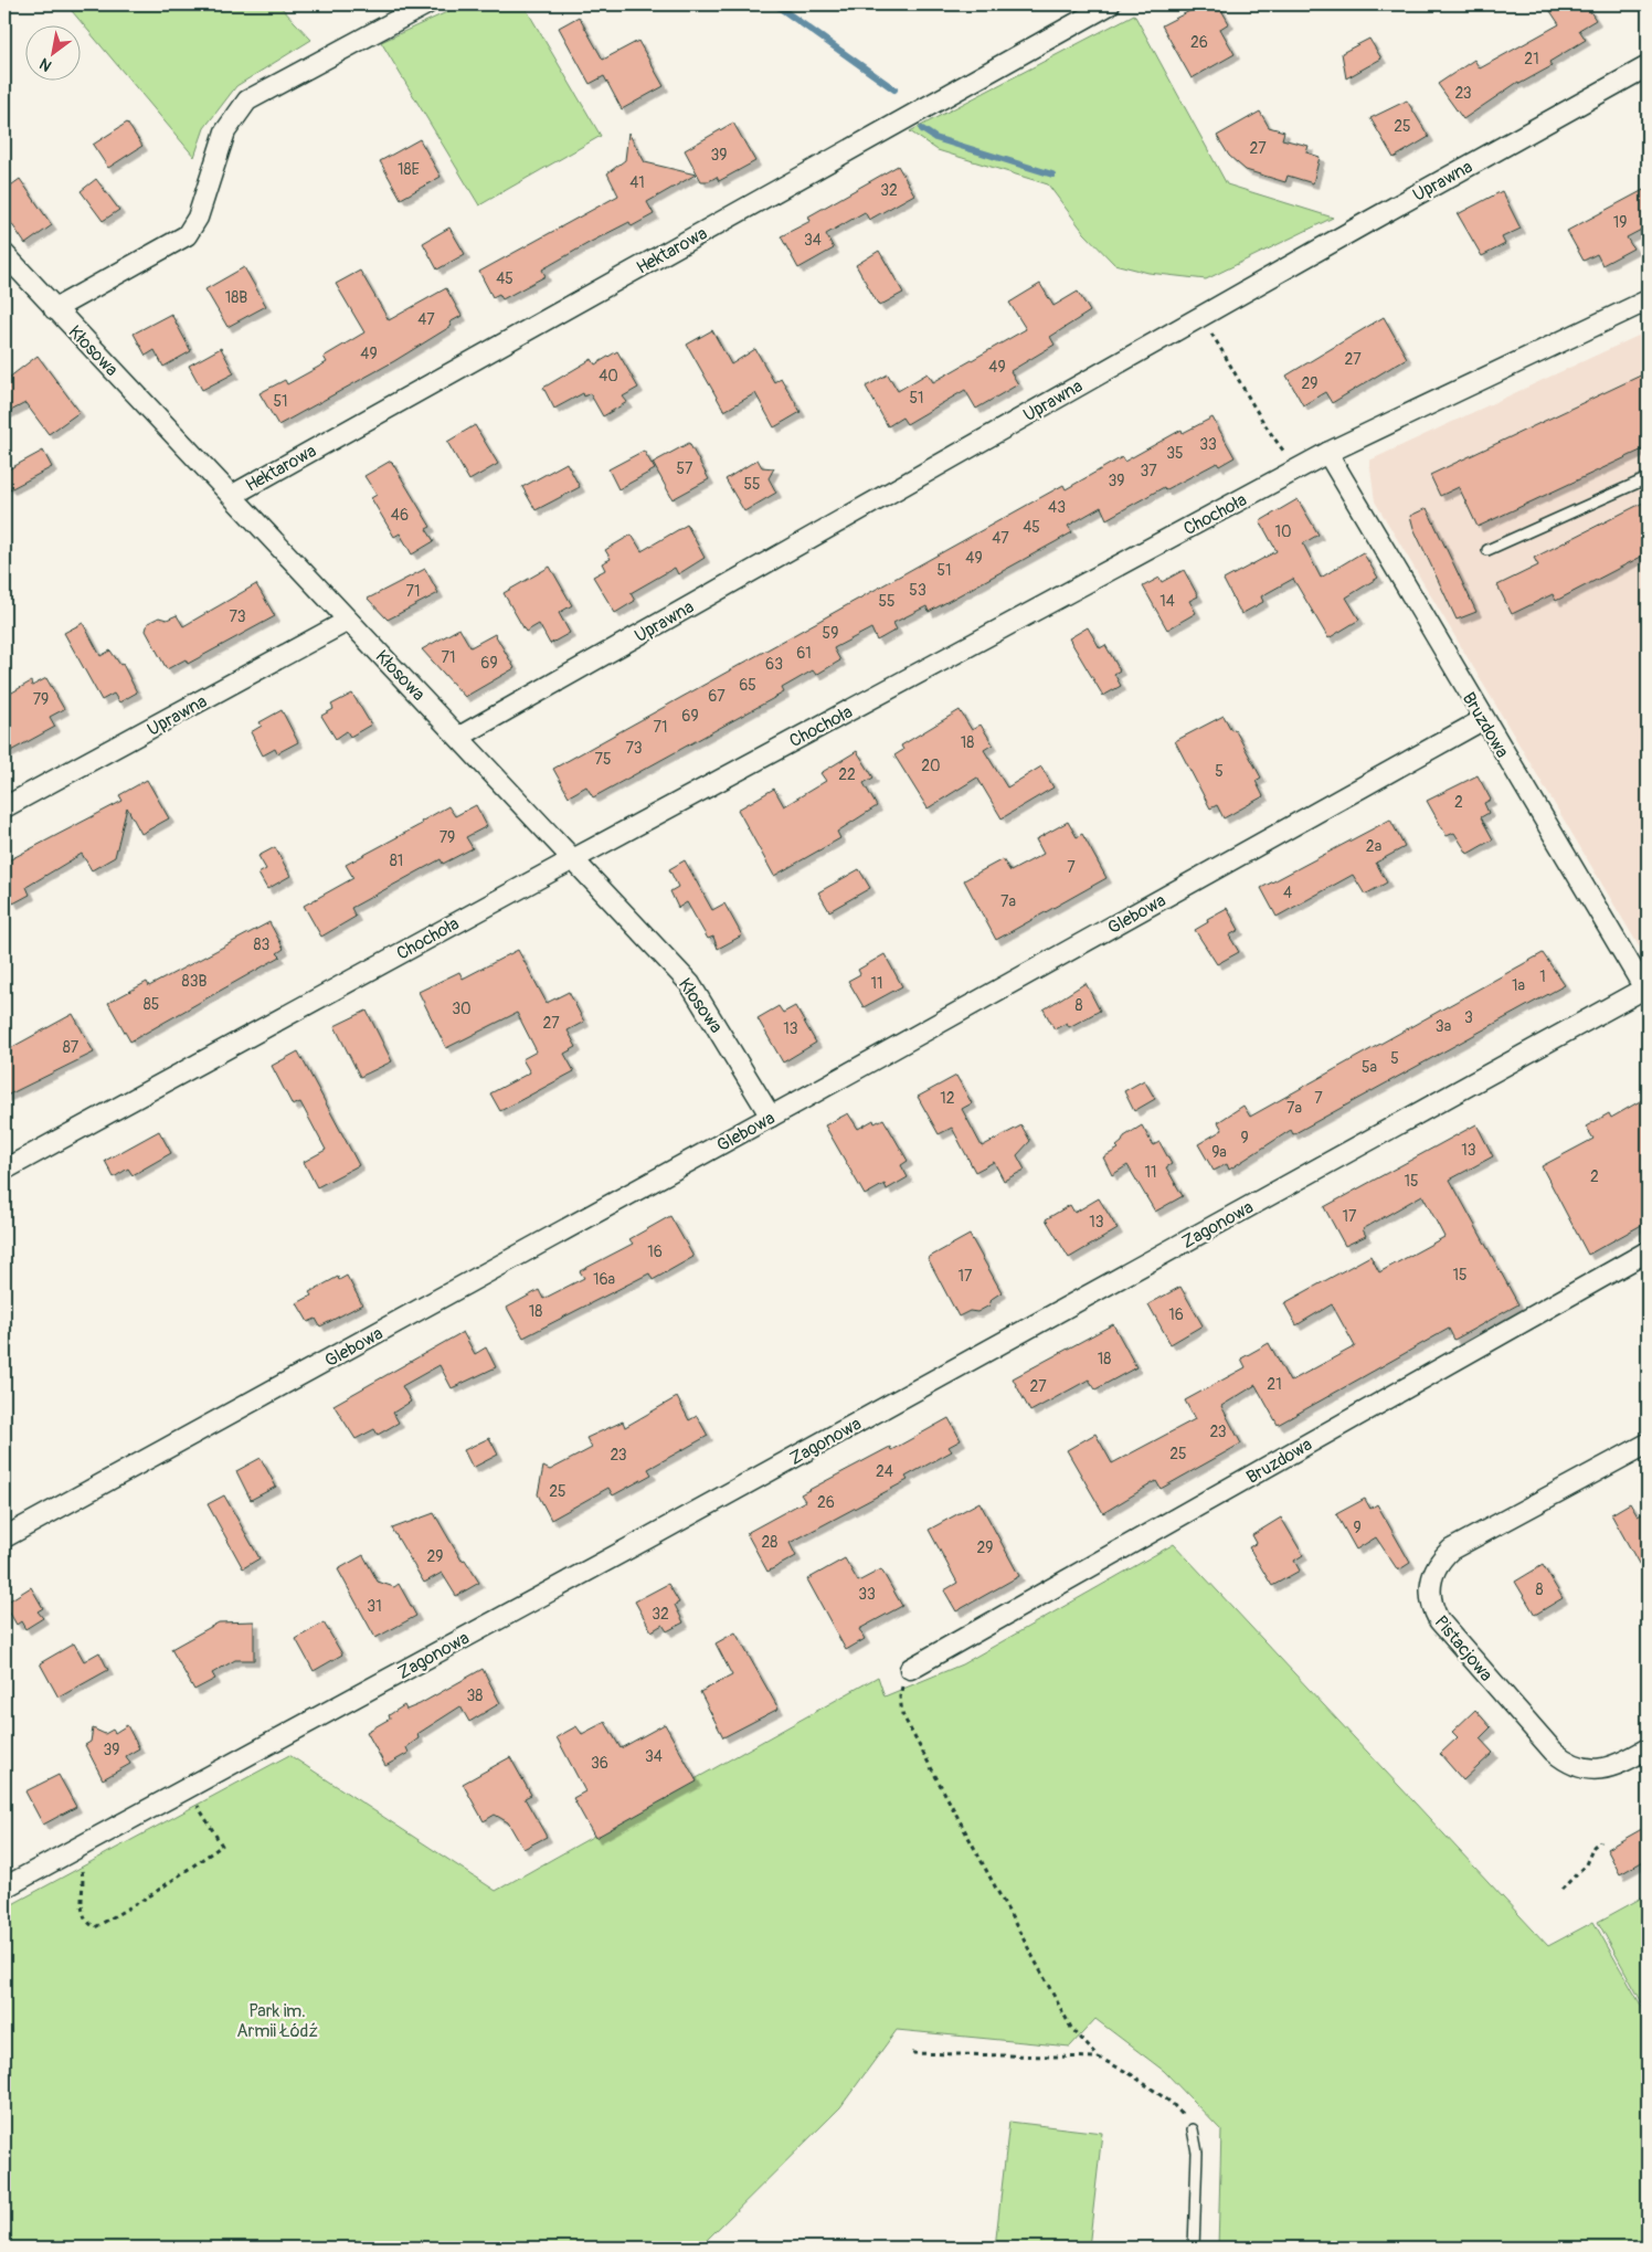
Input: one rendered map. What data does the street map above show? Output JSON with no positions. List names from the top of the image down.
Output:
{
  "streets": {
    "street": [
      "Uprawna",
      "Hektarowa",
      "Kłosowa",
      "Chochoła",
      "Bruzdowa",
      "Glebowa",
      "Zagonowa",
      "Pistacjowa"
    ]
  },
  "crossings": [
    ["Uprawna", "Kłosowa"],
    ["Hektarowa", "Kłosowa"],
    ["Kłosowa", "Chochoła"],
    ["Kłosowa", "Glebowa"],
    ["Chochoła", "Bruzdowa"],
    ["Bruzdowa", "Glebowa"],
    ["Bruzdowa", "Zagonowa"]
  ],
  "parks": ["Park im. Armii Łódź"],
  "house_numbers": [
    "26",
    "21",
    "23",
    "25",
    "27",
    "39",
    "18E",
    "41",
    "32",
    "19",
    "34",
    "45",
    "18B",
    "47",
    "49",
    "27",
    "49",
    "40",
    "29",
    "51",
    "51",
    "33",
    "35",
    "57",
    "37",
    "39",
    "55",
    "43",
    "46",
    "45",
    "10",
    "47",
    "49",
    "51",
    "53",
    "71",
    "55",
    "14",
    "73",
    "59",
    "61",
    "71",
    "69",
    "63",
    "65",
    "67",
    "79",
    "69",
    "71",
    "18",
    "73",
    "75",
    "20",
    "5",
    "22",
    "2",
    "79",
    "2a",
    "81",
    "7",
    "4",
    "7a",
    "83",
    "1",
    "83B",
    "11",
    "1a",
    "85",
    "8",
    "30",
    "3",
    "27",
    "3a",
    "13",
    "87",
    "5",
    "5a",
    "12",
    "7",
    "7a",
    "9",
    "13",
    "9a",
    "11",
    "2",
    "15",
    "17",
    "13",
    "16",
    "15",
    "17",
    "16a",
    "18",
    "16",
    "18",
    "21",
    "27",
    "23",
    "25",
    "23",
    "24",
    "25",
    "26",
    "9",
    "28",
    "29",
    "29",
    "8",
    "33",
    "31",
    "32",
    "38",
    "39",
    "34",
    "36"
  ],
  "north": "bottom left"
}
